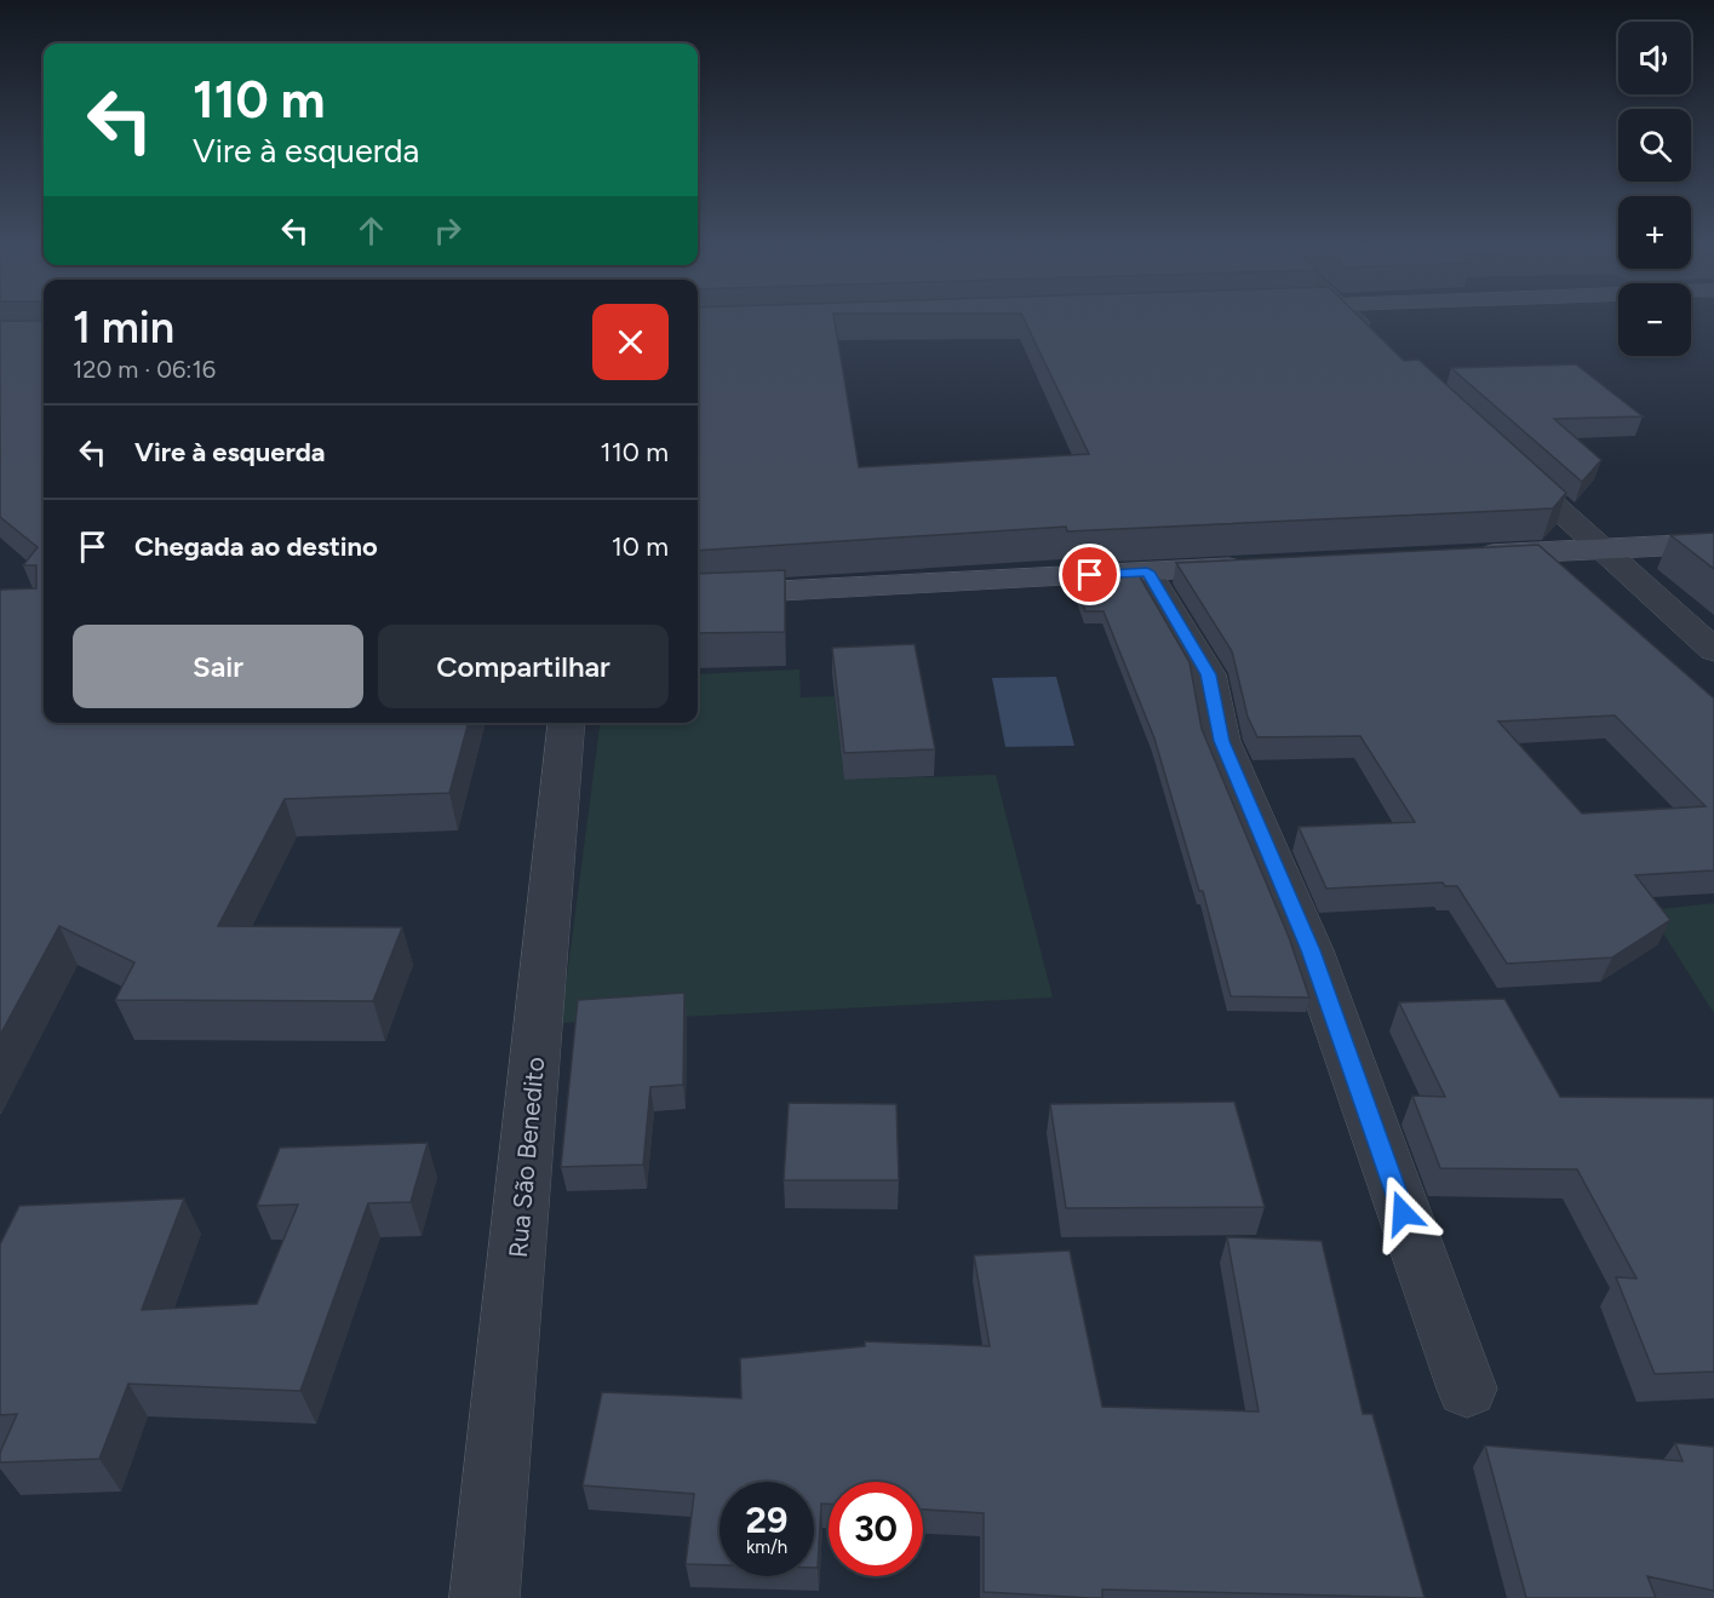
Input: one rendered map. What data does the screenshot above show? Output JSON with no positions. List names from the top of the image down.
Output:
{
  "streets": {
    "street": ["Rua São Benedito"]
  },
  "page": {
    "map_buttons": ["+", "−"],
    "turn": ["110 m", "Vire à esquerda"],
    "heading": ["1 min", "120 m · 06:16"],
    "list": [
      {
        "name": "Vire à esquerda",
        "value": "110 m"
      },
      {
        "name": "Chegada ao destino",
        "value": "10 m"
      }
    ],
    "buttons": ["Sair", "Compartilhar"],
    "speed": "29 km/h",
    "limit": "30"
  }
}
